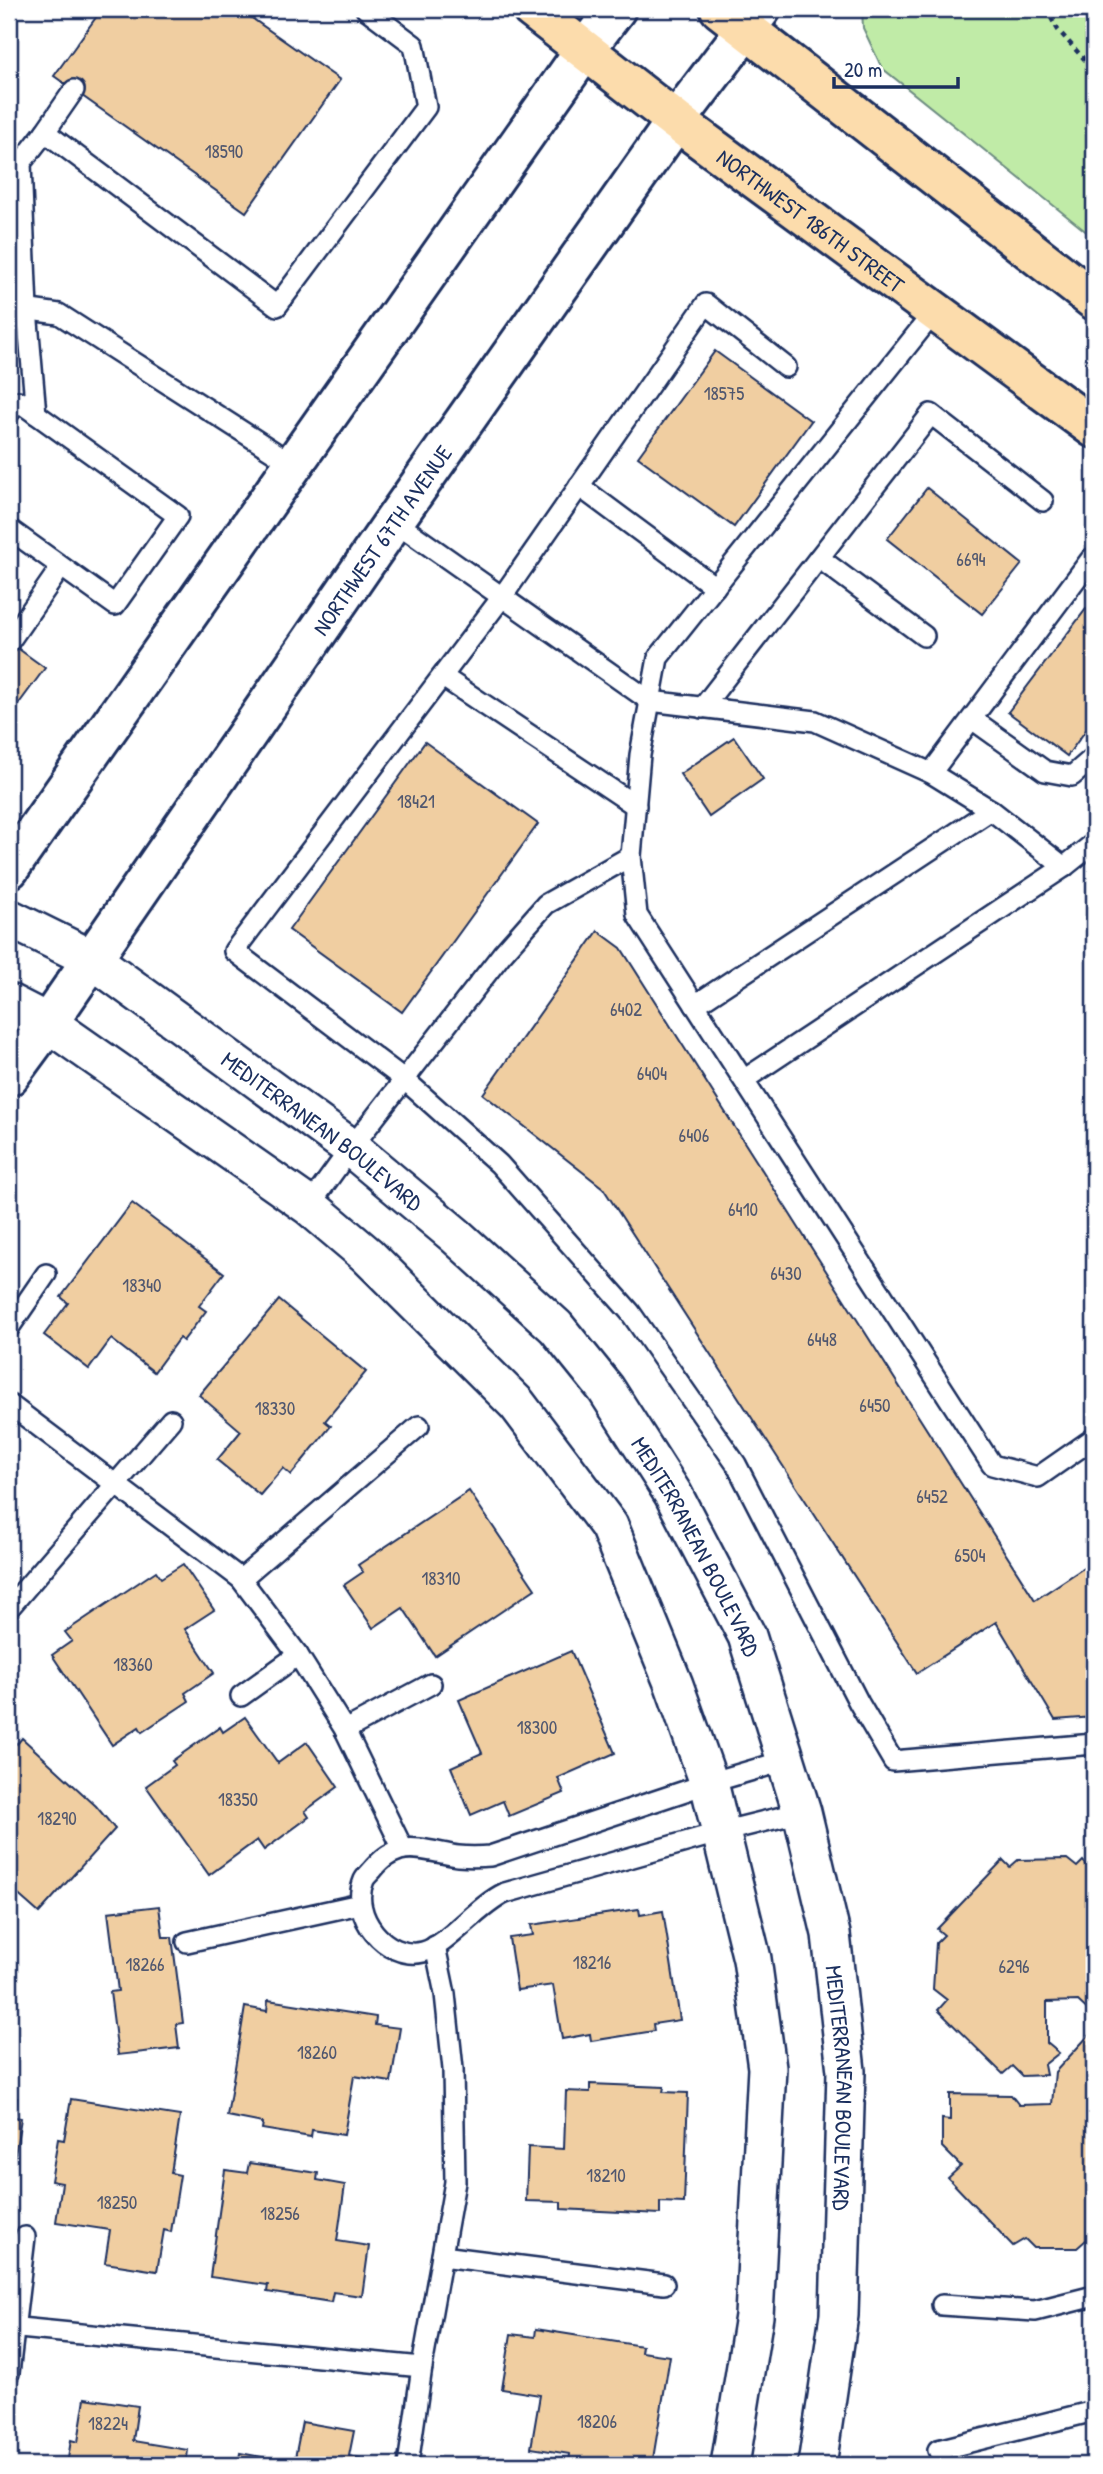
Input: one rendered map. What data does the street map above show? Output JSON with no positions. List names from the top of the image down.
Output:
{
  "streets": {
    "main road": ["NORTHWEST 186TH STREET", "NORTHWEST 67TH AVENUE"],
    "street": ["MEDITERRANEAN BOULEVARD"]
  },
  "crossings": [
    ["NORTHWEST 186TH STREET", "NORTHWEST 67TH AVENUE"],
    ["NORTHWEST 67TH AVENUE", "MEDITERRANEAN BOULEVARD"]
  ],
  "house_numbers": [
    "18590",
    "18575",
    "6694",
    "18421",
    "6402",
    "6404",
    "6406",
    "6410",
    "6430",
    "18340",
    "6448",
    "6450",
    "18330",
    "6452",
    "6504",
    "18310",
    "18360",
    "18300",
    "18350",
    "18290",
    "18216",
    "18266",
    "6296",
    "18260",
    "18210",
    "18250",
    "18256",
    "18206",
    "18224"
  ],
  "scale_bar": "20 m"
}
